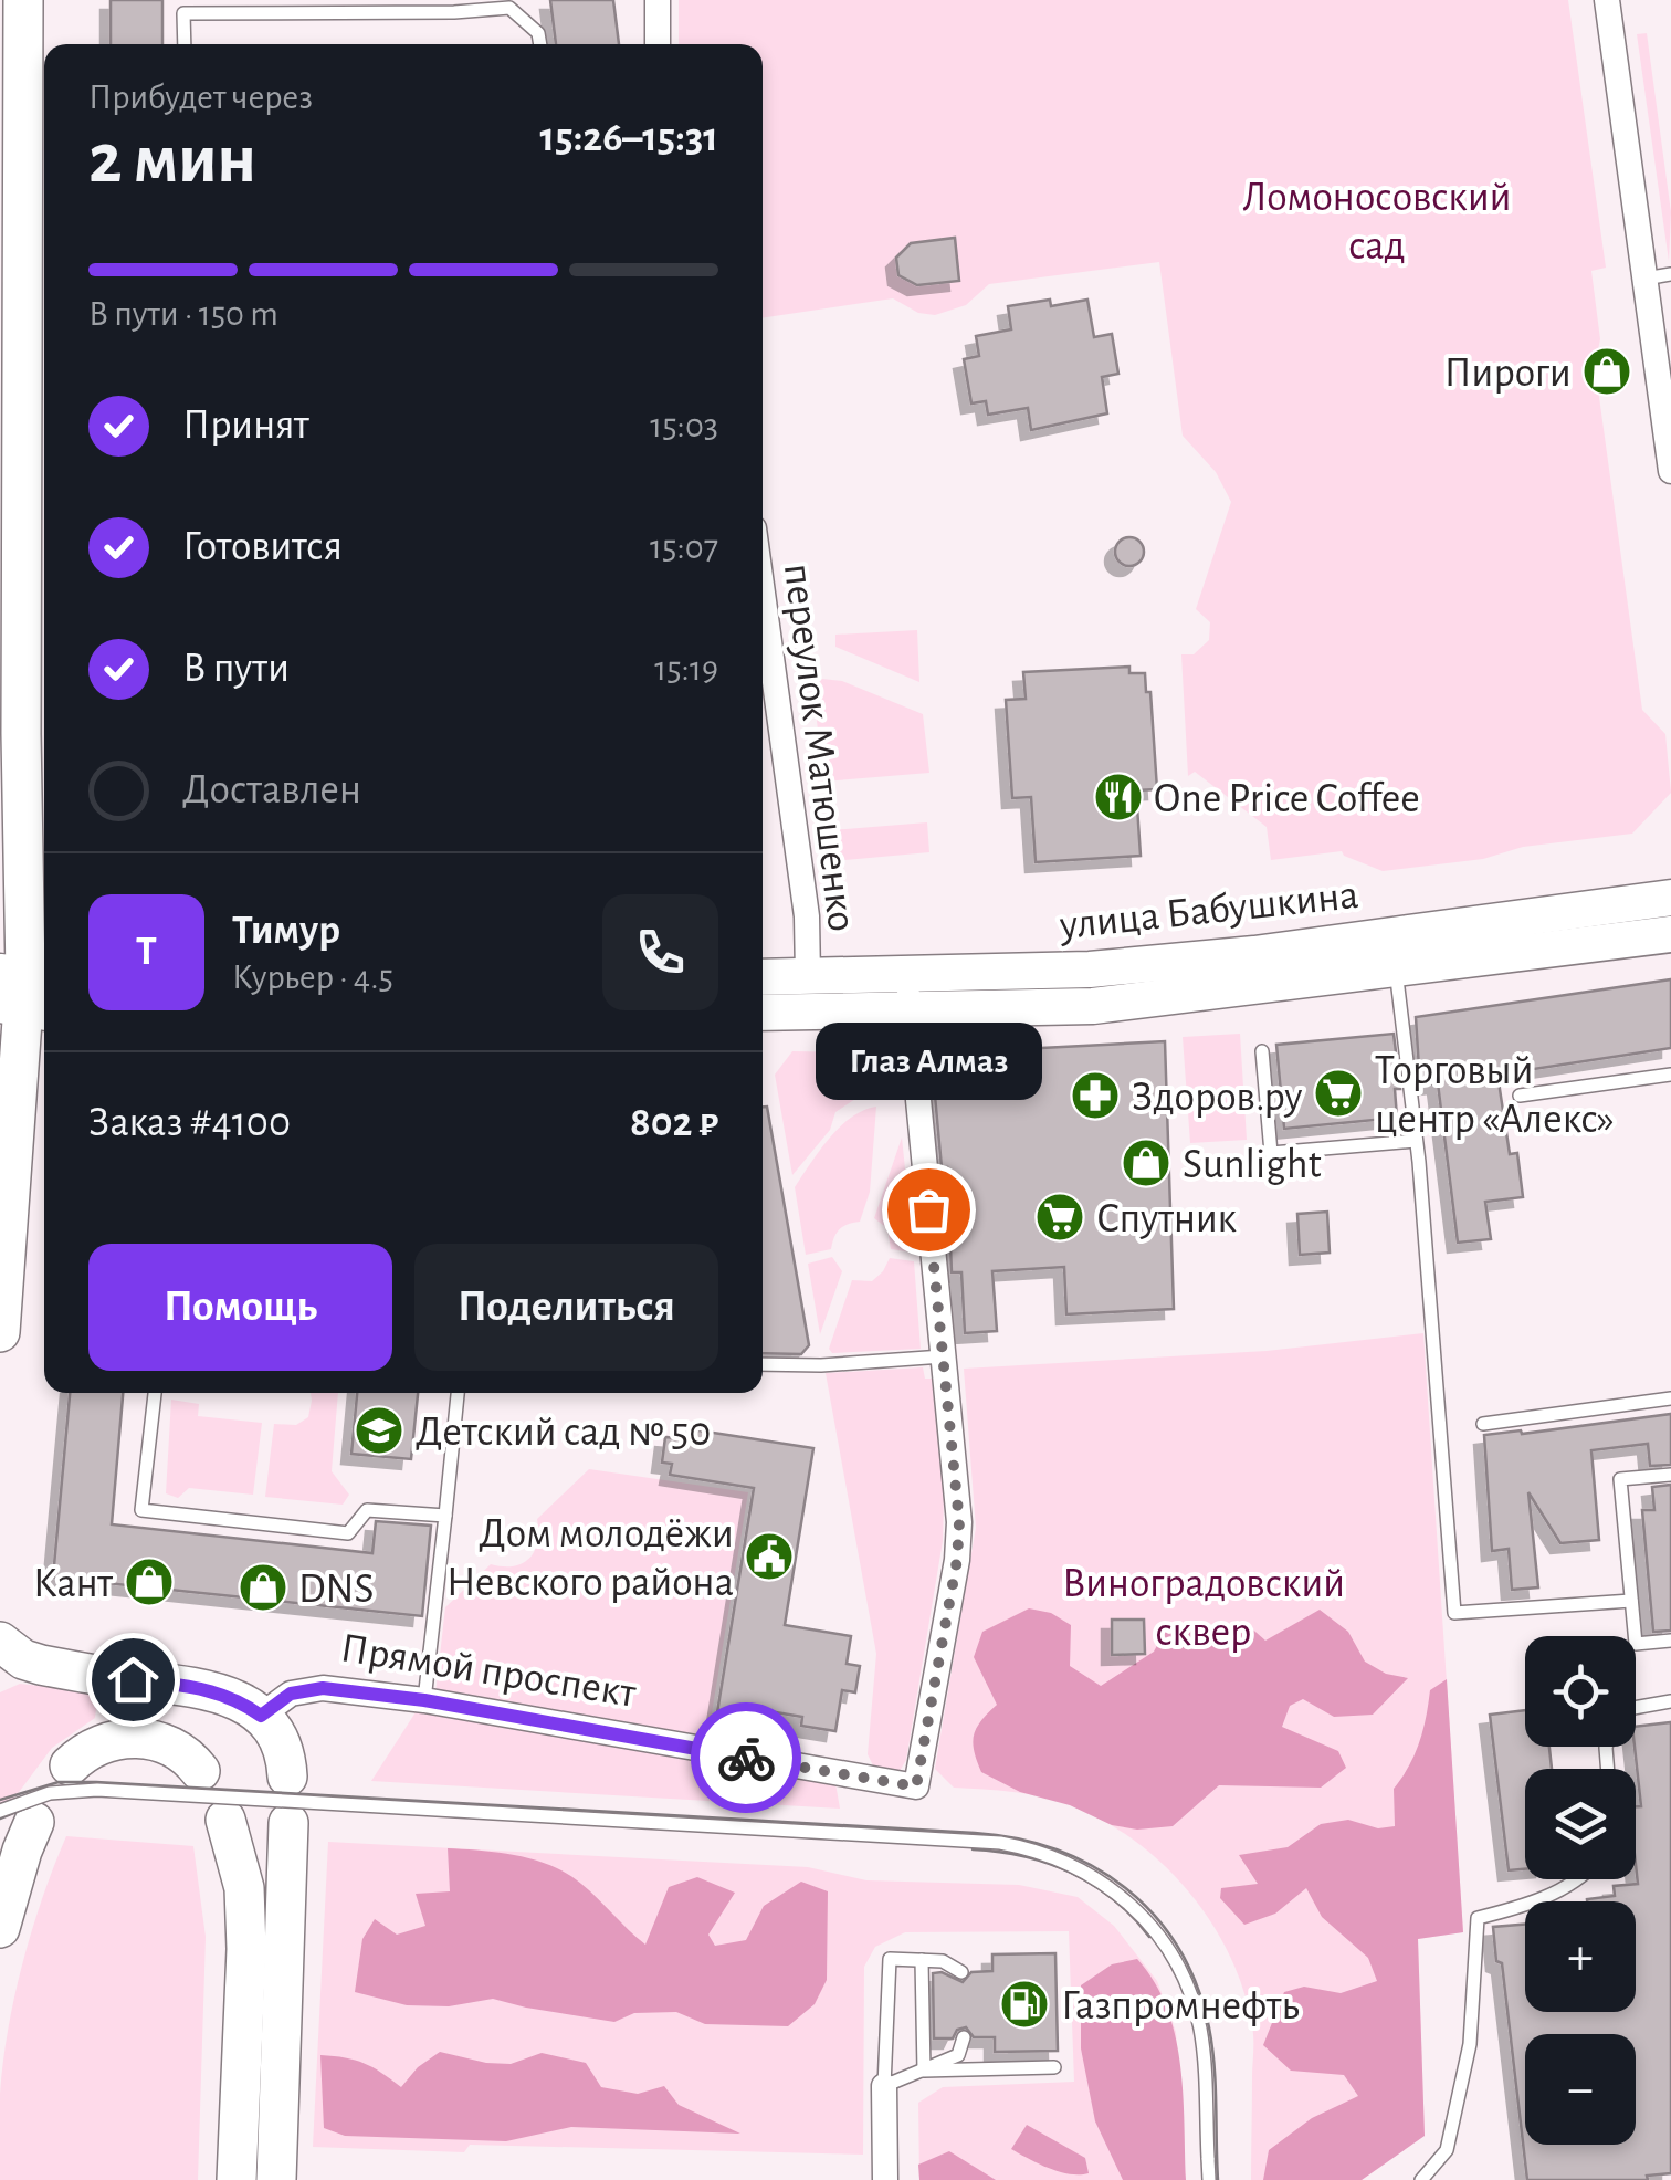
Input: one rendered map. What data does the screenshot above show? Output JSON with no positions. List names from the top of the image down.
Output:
{
  "streets": {
    "street": ["переулок Матюшенко", "улица Бабушкина", "Прямой проспект"]
  },
  "crossings": [
    ["переулок Матюшенко", "улица Бабушкина"]
  ],
  "parks": ["Ломоносовский сад", "Виноградовский сквер"],
  "places": {
    "shop": [
      "Пироги",
      "Sunlight",
      "Кант",
      "DNS"
    ],
    "restaurant": ["One Price Coffee"],
    "supermarket": ["Торговый центр «Алекс»", "Спутник"],
    "pharmacy": ["Здоров.ру"],
    "other": ["Глаз Алмаз"],
    "school or university": ["Детский сад № 50"],
    "public building": ["Дом молодёжи Невского района"],
    "fuel station": ["Газпромнефть"]
  },
  "page": {
    "heading": ["2 мин", "Прибудет через", "15:26–15:31"],
    "panel": [
      "Тимур",
      "Курьер · 4.5",
      "Заказ #4100",
      "802 ₽"
    ],
    "bar": "В пути · 150 m",
    "list": [
      ["Принят", "15:03"],
      ["Готовится", "15:07"],
      ["В пути", "15:19"],
      "Доставлен"
    ],
    "round": "Т",
    "bubble": "Глаз Алмаз",
    "buttons": ["Помощь", "Поделиться"],
    "map_buttons": ["+", "−"]
  }
}
